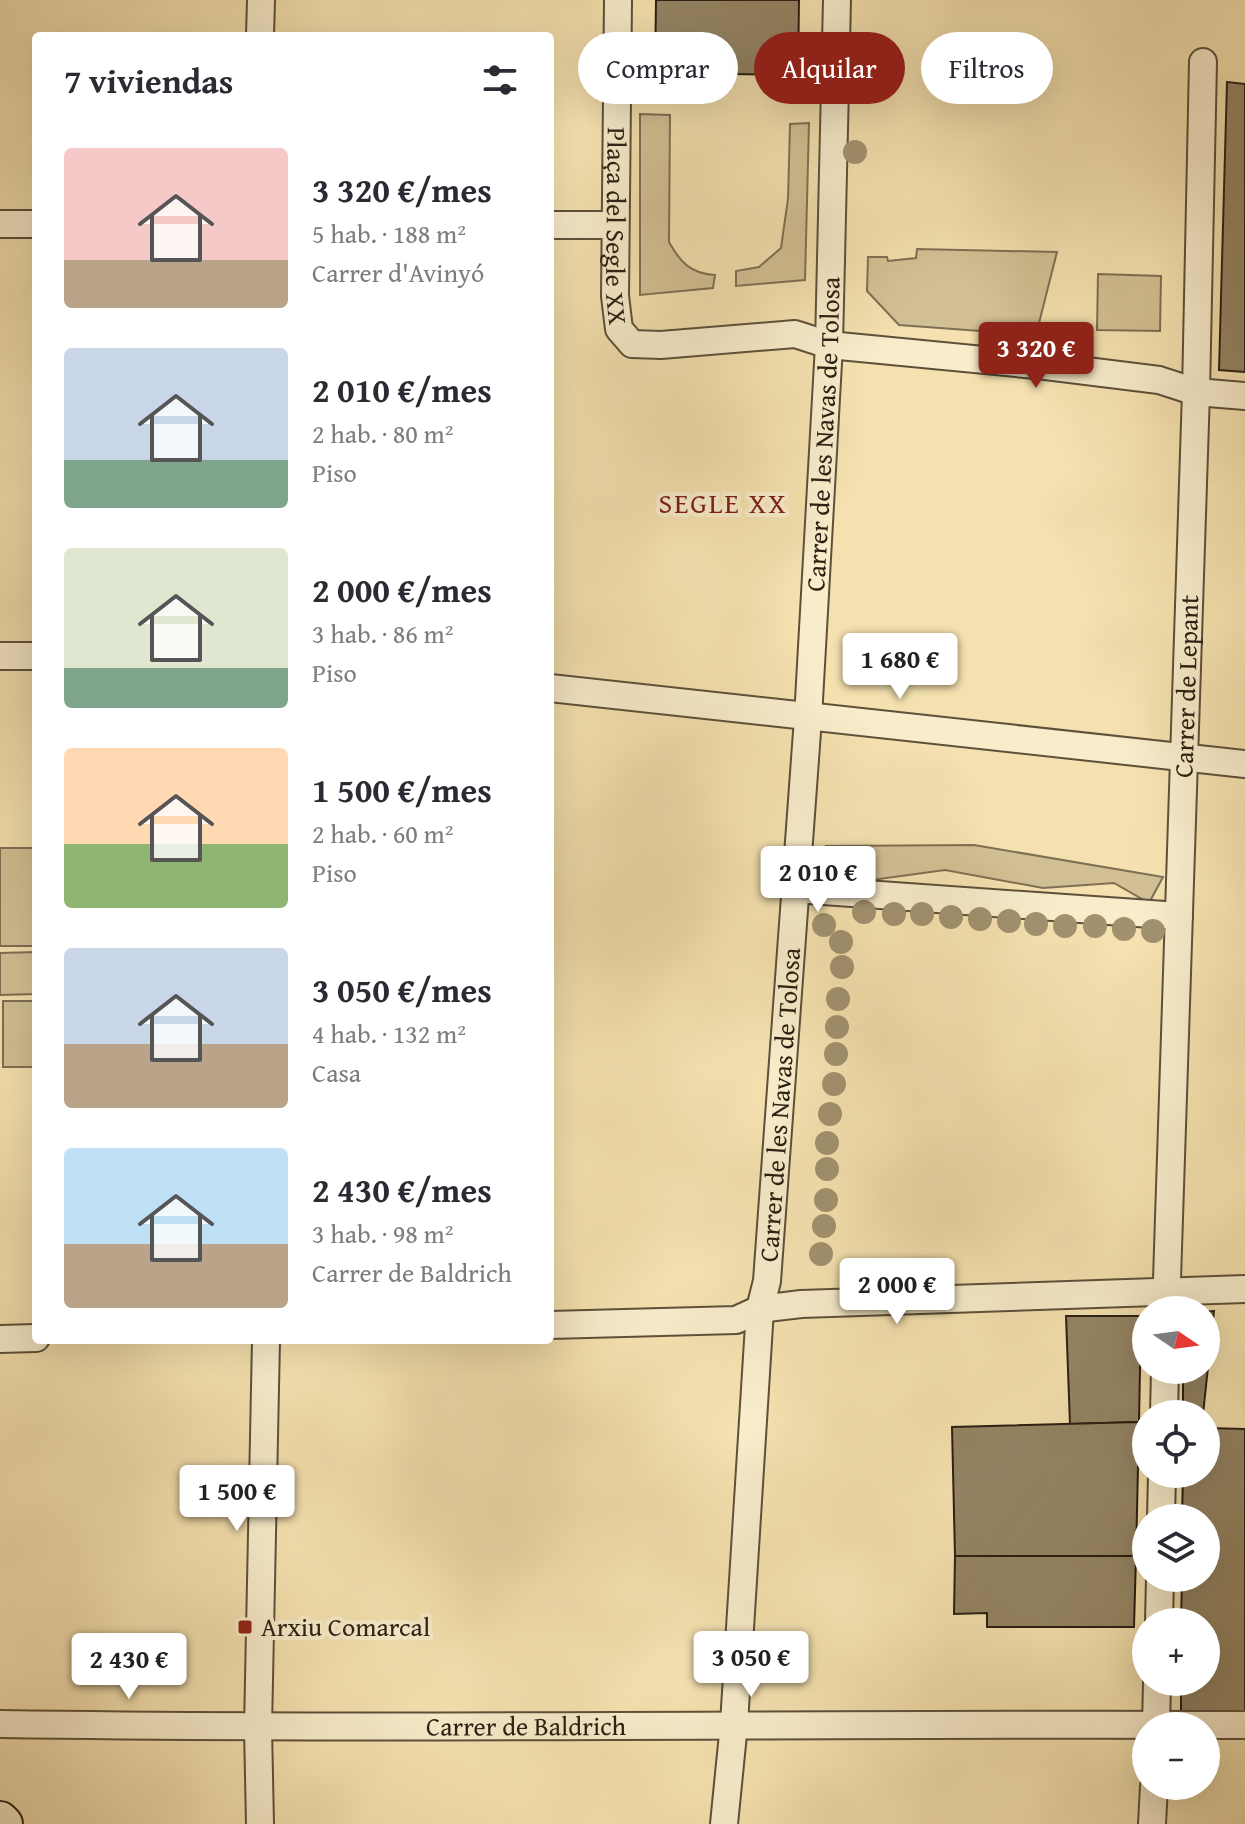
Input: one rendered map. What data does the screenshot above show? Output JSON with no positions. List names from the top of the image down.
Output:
{
  "streets": {
    "street": [
      "Plaça del Segle XX",
      "Carrer de les Navas de Tolosa",
      "Carrer de Lepant",
      "Carrer de Baldrich"
    ]
  },
  "crossings": [
    ["Plaça del Segle XX", "Carrer de les Navas de Tolosa"],
    ["Carrer de les Navas de Tolosa", "Carrer de Baldrich"]
  ],
  "districts": ["SEGLE XX"],
  "places": {
    "transit": ["Arxiu Comarcal"]
  },
  "north": "right",
  "page": {
    "chip": ["Comprar", "Alquilar", "Filtros"],
    "heading": "7 viviendas",
    "list": [
      {
        "name": "3 320 €/mes",
        "note": "5 hab. · 188 m² · Carrer d'Avinyó"
      },
      {
        "name": "2 010 €/mes",
        "note": "2 hab. · 80 m² · Piso"
      },
      {
        "name": "2 000 €/mes",
        "note": "3 hab. · 86 m² · Piso"
      },
      {
        "name": "1 500 €/mes",
        "note": "2 hab. · 60 m² · Piso"
      },
      {
        "name": "3 050 €/mes",
        "note": "4 hab. · 132 m² · Casa"
      },
      {
        "name": "2 430 €/mes",
        "note": "3 hab. · 98 m² · Carrer de Baldrich"
      }
    ],
    "price": [
      "3 320 €",
      "1 680 €",
      "2 010 €",
      "2 000 €",
      "1 500 €",
      "3 050 €",
      "2 430 €"
    ],
    "map_buttons": ["+", "−"]
  }
}
